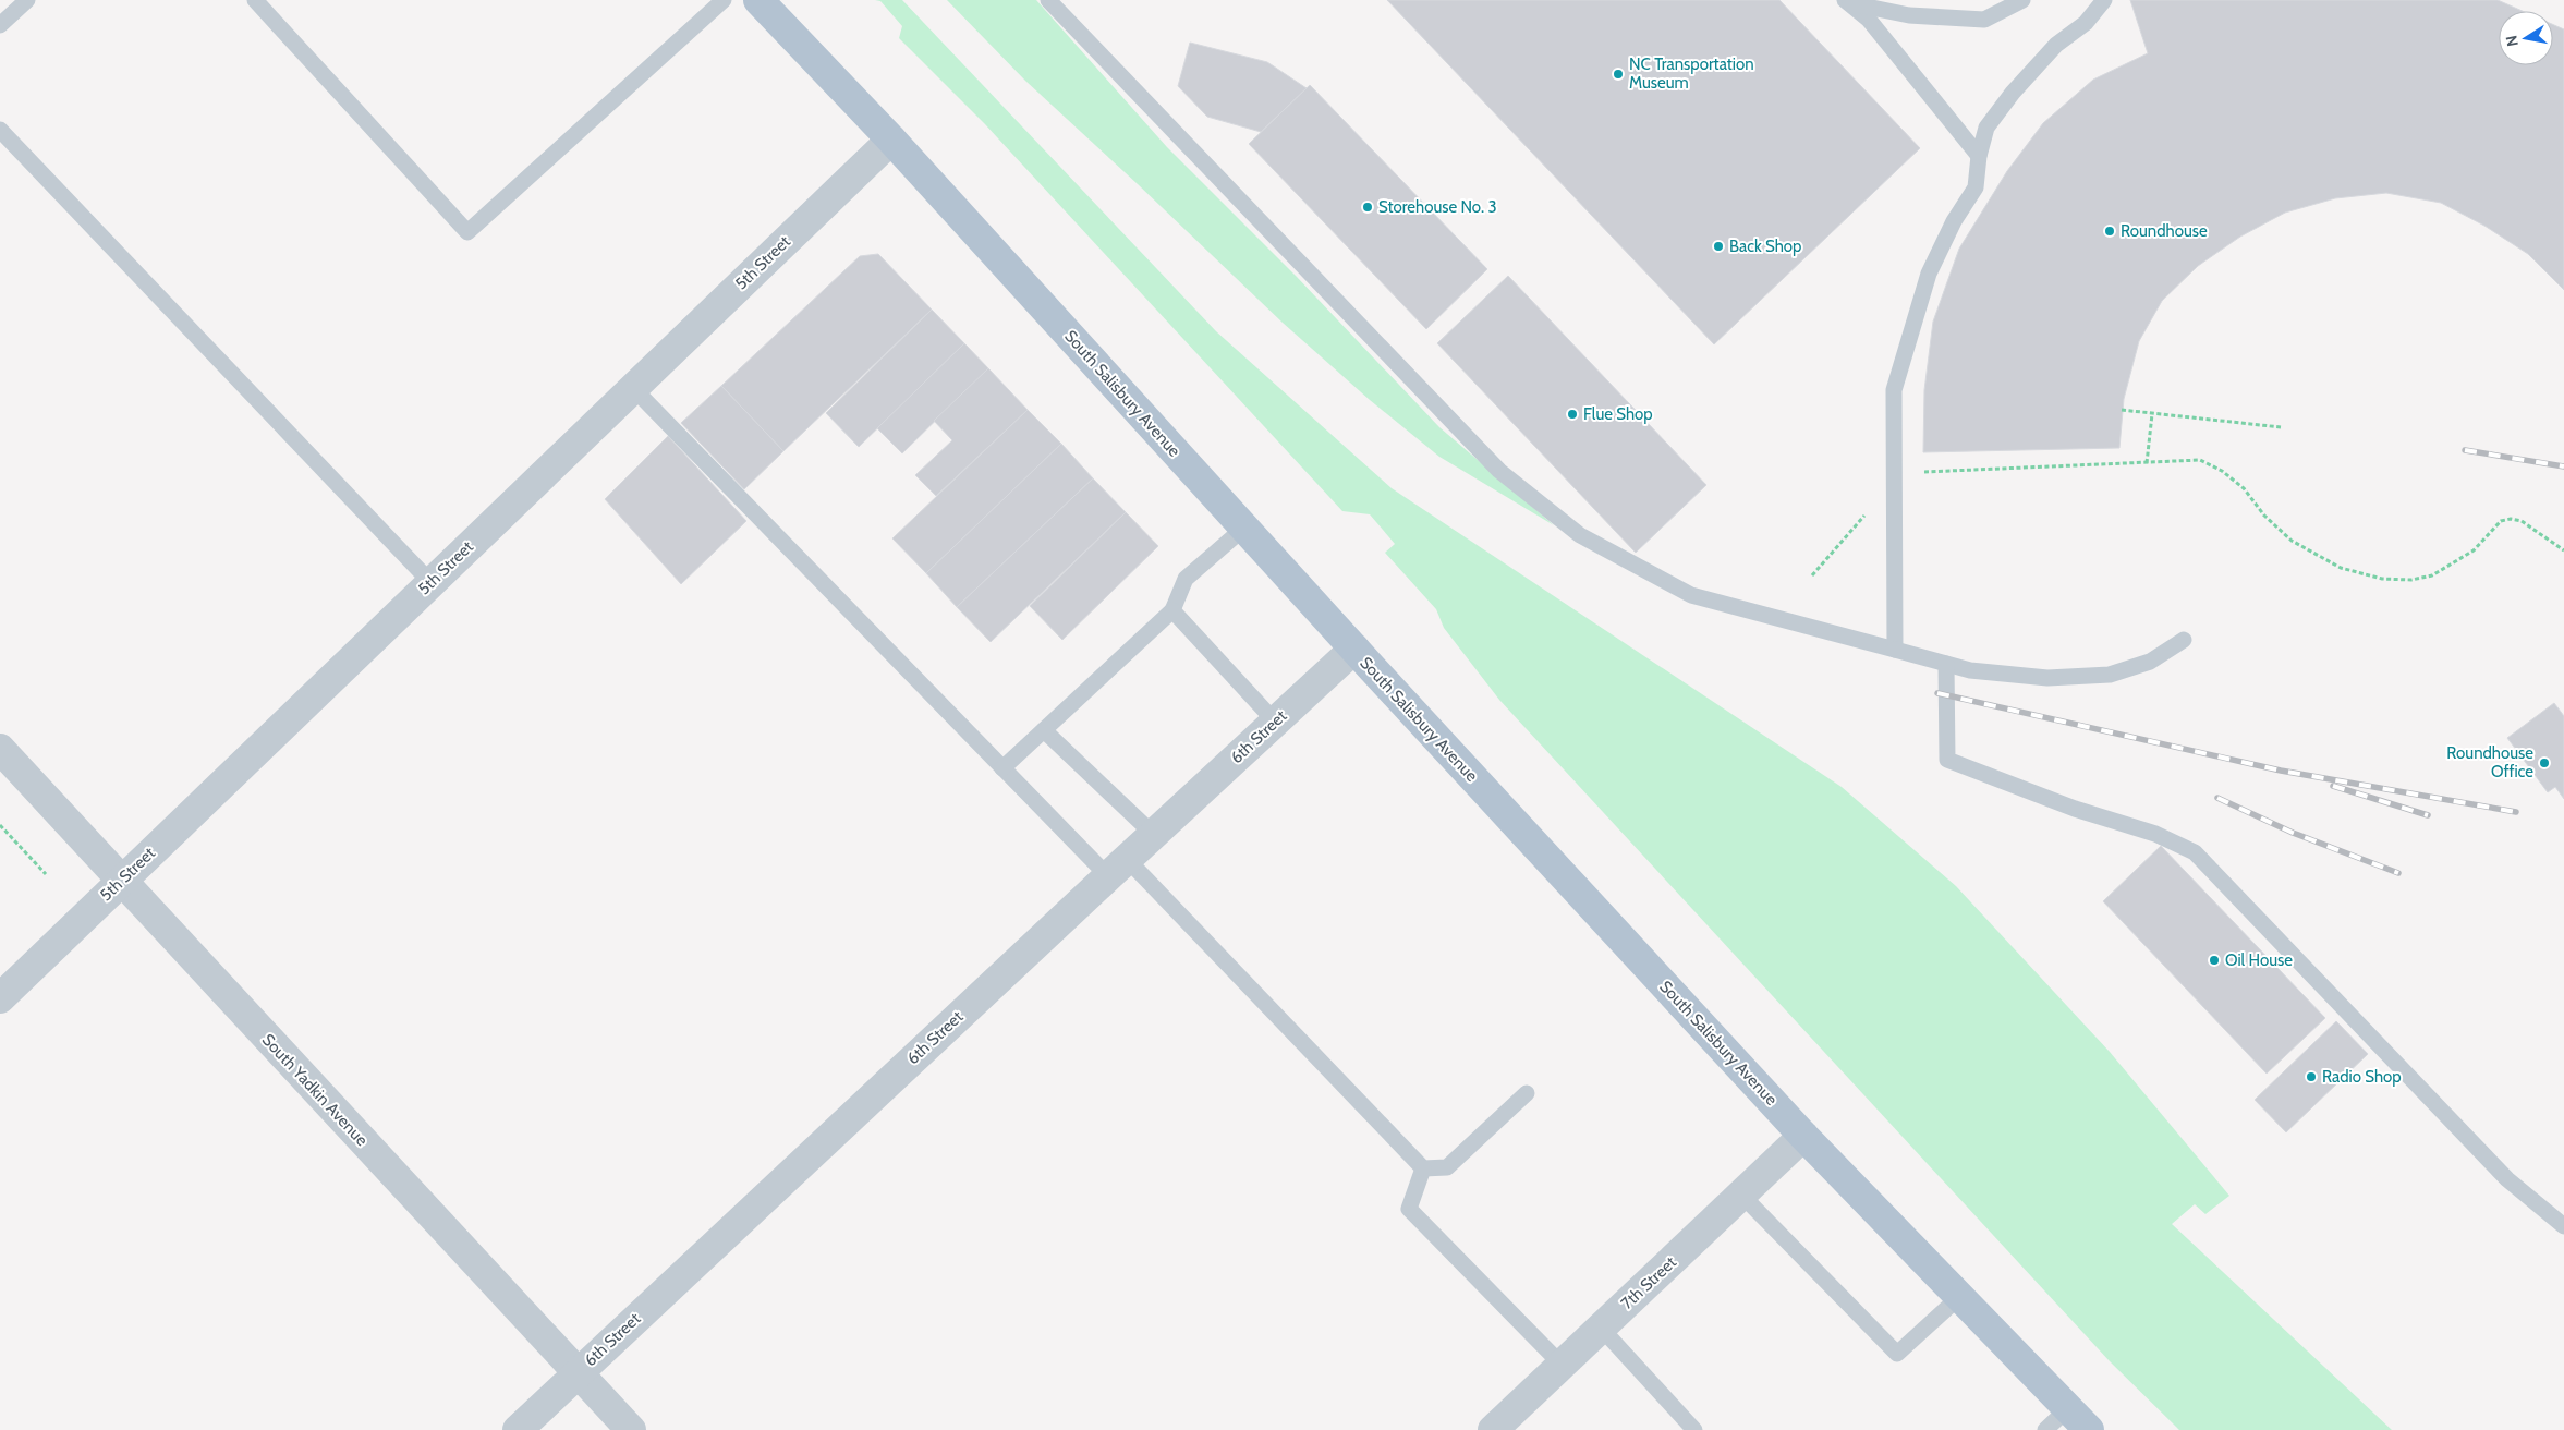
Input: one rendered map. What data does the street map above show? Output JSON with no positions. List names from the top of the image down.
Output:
{
  "streets": {
    "main road": ["South Salisbury Avenue"],
    "street": [
      "5th Street",
      "6th Street",
      "South Yadkin Avenue",
      "7th Street"
    ]
  },
  "crossings": [
    ["5th Street", "South Salisbury Avenue"],
    ["5th Street", "South Yadkin Avenue"],
    ["South Salisbury Avenue", "6th Street"],
    ["South Salisbury Avenue", "7th Street"],
    ["6th Street", "South Yadkin Avenue"]
  ],
  "places": [
    "NC Transportation Museum",
    "Storehouse No. 3",
    "Roundhouse",
    "Back Shop",
    "Flue Shop",
    "Roundhouse Office",
    "Oil House",
    "Radio Shop"
  ],
  "north": "left"
}
